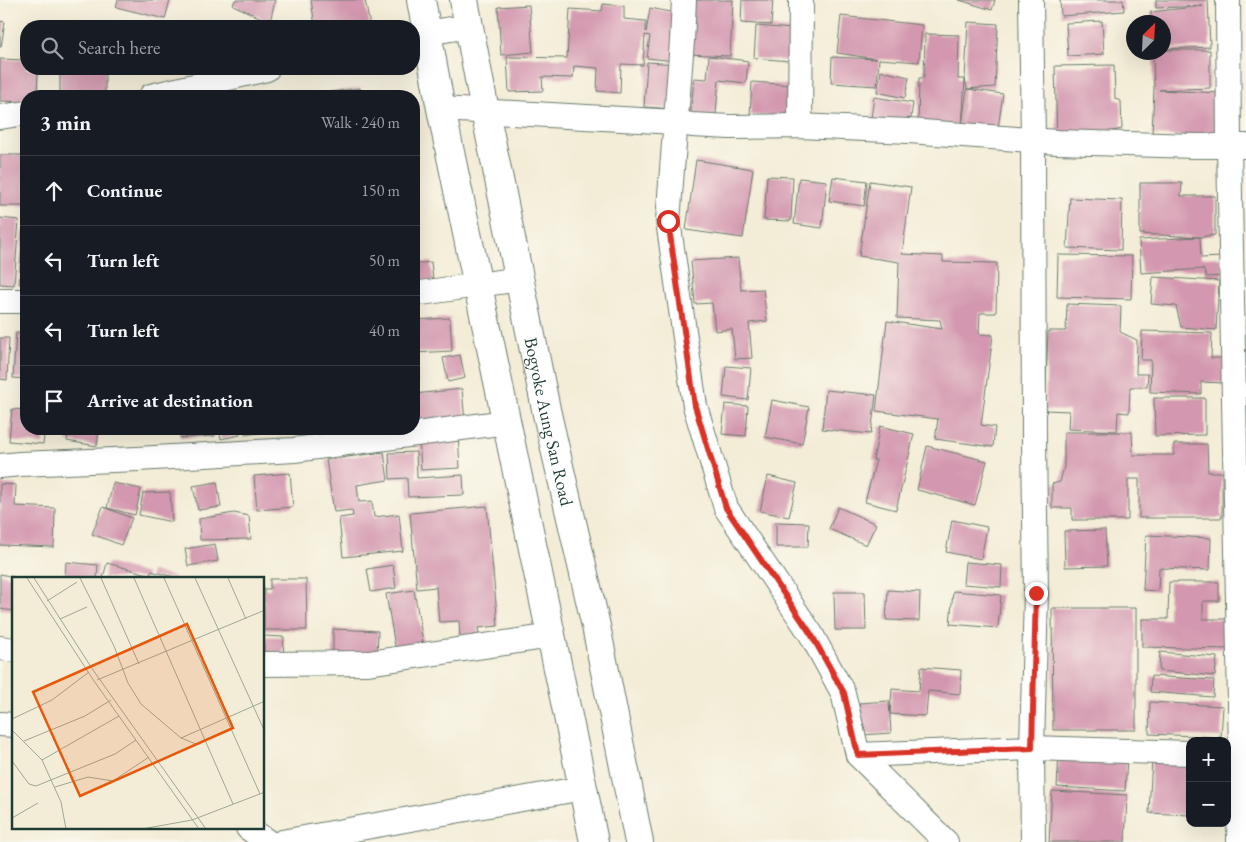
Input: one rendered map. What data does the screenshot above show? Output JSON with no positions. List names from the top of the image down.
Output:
{
  "streets": {
    "highway": ["Bogyoke Aung San Road"]
  },
  "north": "top right",
  "page": {
    "search": "Search here",
    "heading": ["3 min", "Walk · 240 m"],
    "list": [
      ["Continue", "150 m"],
      ["Turn left", "50 m"],
      ["Turn left", "40 m"],
      "Arrive at destination"
    ],
    "map_buttons": ["+", "−"]
  }
}
